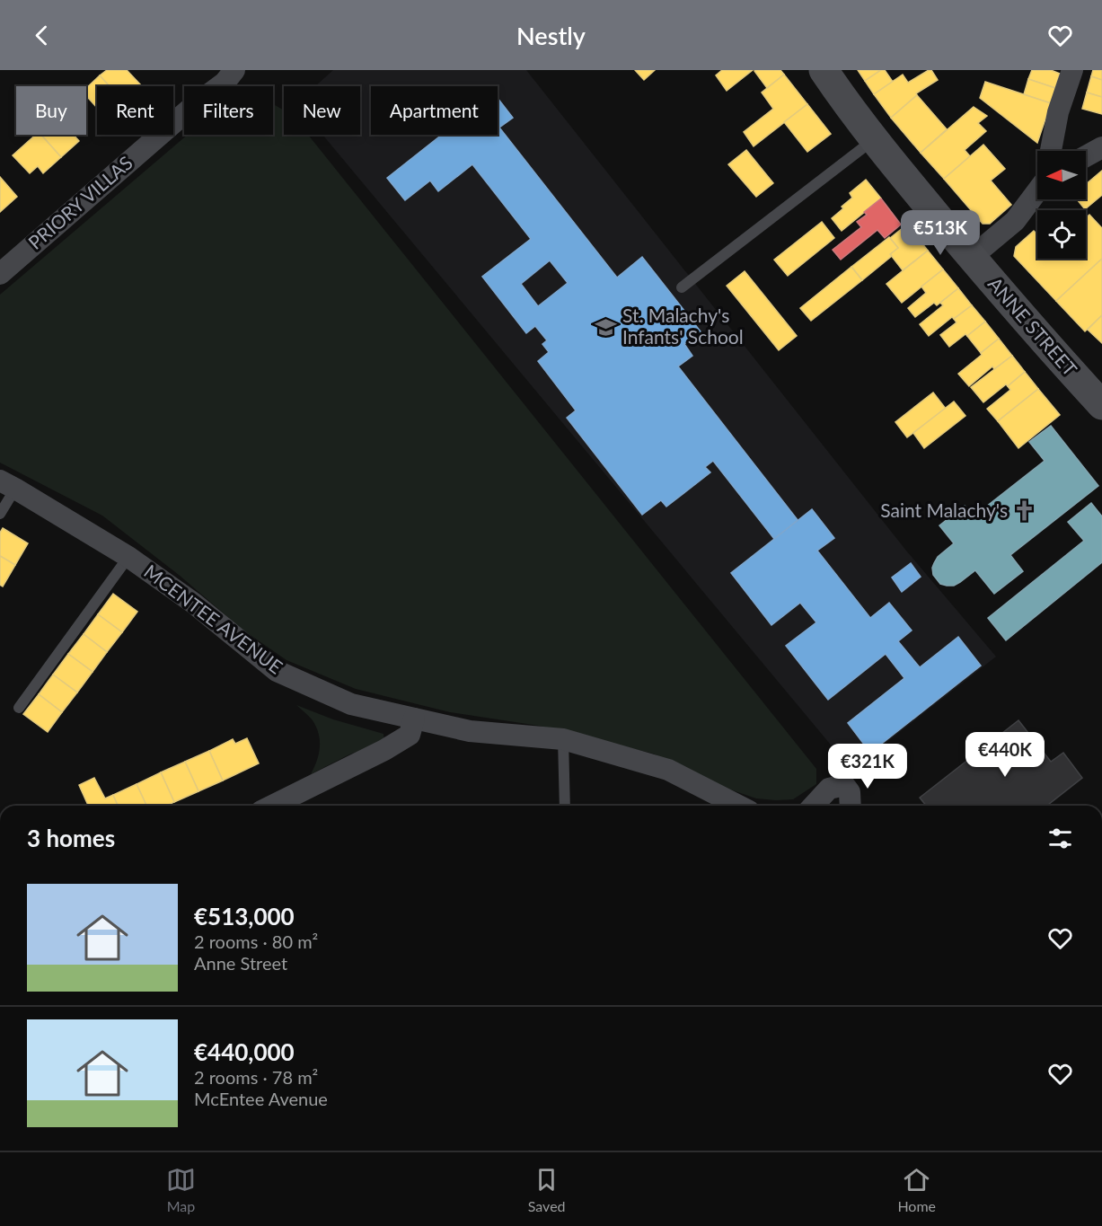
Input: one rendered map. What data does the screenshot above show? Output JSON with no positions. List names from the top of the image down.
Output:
{
  "streets": {
    "main road": ["ANNE STREET"],
    "street": ["PRIORY VILLAS", "MCENTEE AVENUE"]
  },
  "places": {
    "school or university": ["St. Malachy's Infants' School"],
    "church": ["Saint Malachy's"]
  },
  "north": "left",
  "page": {
    "header": "Nestly",
    "chip": [
      "Buy",
      "Rent",
      "Filters",
      "New",
      "Apartment"
    ],
    "price": ["€513K", "€440K", "€321K"],
    "heading": "3 homes",
    "list": [
      {
        "name": "€513,000",
        "note": "2 rooms · 80 m² · Anne Street"
      },
      {
        "name": "€440,000",
        "note": "2 rooms · 78 m² · McEntee Avenue"
      }
    ],
    "tabs": ["Map", "Saved", "Home"]
  }
}
